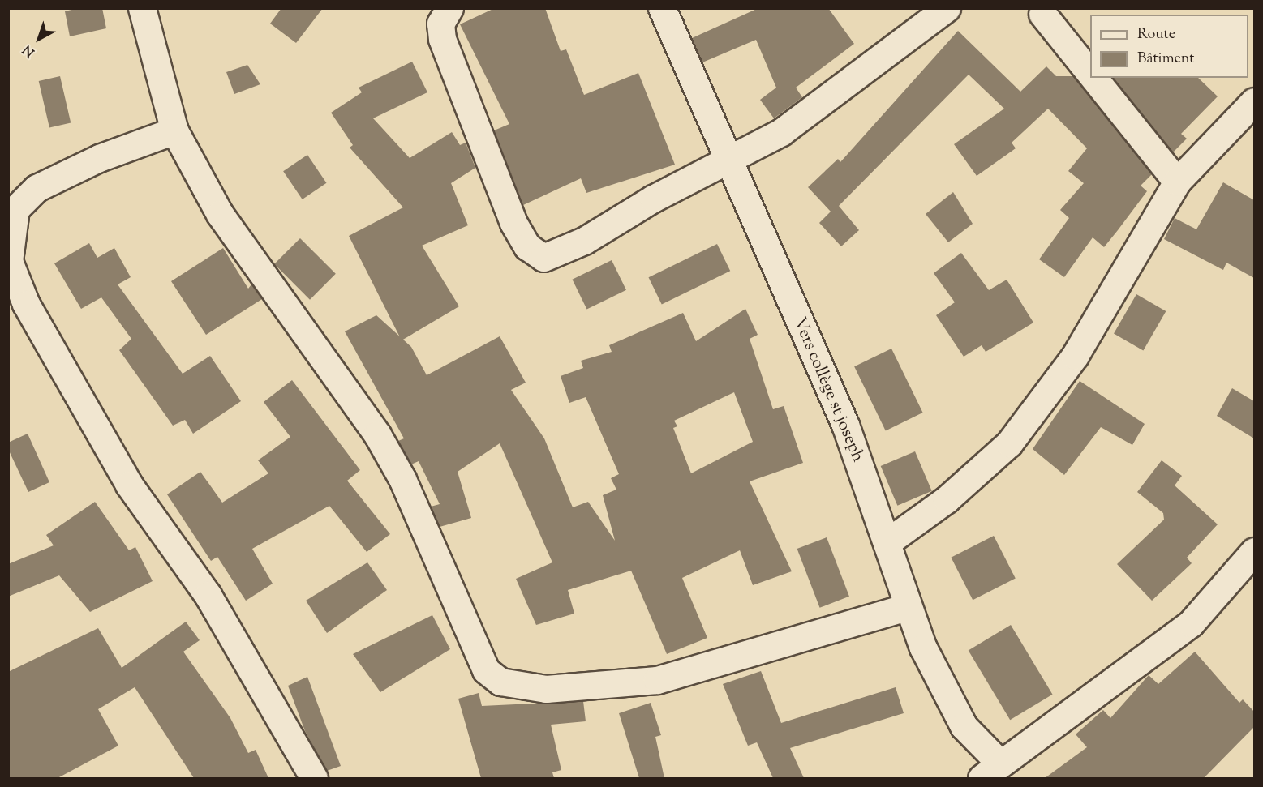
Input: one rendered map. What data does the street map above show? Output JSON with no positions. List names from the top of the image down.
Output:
{
  "streets": {
    "street": ["Vers collège st joseph"]
  },
  "legend": ["Route", "Bâtiment"],
  "north": "bottom left"
}
